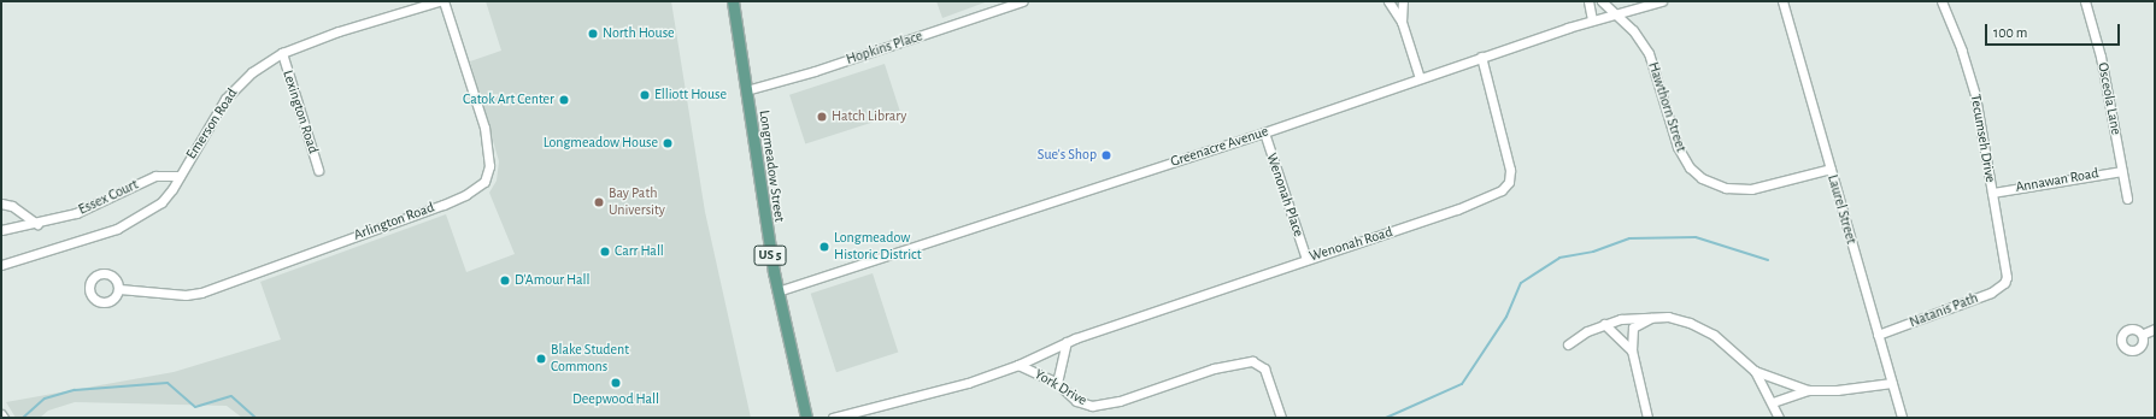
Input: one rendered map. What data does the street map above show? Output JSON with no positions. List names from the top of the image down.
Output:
{
  "streets": {
    "main road": ["Longmeadow Street", "US 5"],
    "street": [
      "Hopkins Place",
      "Osceola Lane",
      "Hawthorn Street",
      "Lexington Road",
      "Emerson Road",
      "Tecumseh Drive",
      "Greenacre Avenue",
      "Annawan Road",
      "Wenonah Place",
      "Essex Court",
      "Laurel Street",
      "Arlington Road",
      "Wenonah Road",
      "Natanis Path",
      "York Drive"
    ]
  },
  "crossings": [
    ["Hopkins Place", "Longmeadow Street"],
    ["Osceola Lane", "Annawan Road"],
    ["Hawthorn Street", "Greenacre Avenue"],
    ["Hawthorn Street", "Laurel Street"],
    ["Lexington Road", "Emerson Road"],
    ["Emerson Road", "Essex Court"],
    ["Tecumseh Drive", "Annawan Road"],
    ["Tecumseh Drive", "Natanis Path"],
    ["Greenacre Avenue", "Longmeadow Street"],
    ["Greenacre Avenue", "Wenonah Place"],
    ["Greenacre Avenue", "Wenonah Road"],
    ["Wenonah Place", "Wenonah Road"],
    ["Laurel Street", "Natanis Path"],
    ["Wenonah Road", "York Drive"]
  ],
  "places": [
    "North House",
    "Elliott House",
    "Catok Art Center",
    "Hatch Library",
    "Longmeadow House",
    "Sue's Shop",
    "Bay Path University",
    "Longmeadow Historic District",
    "Carr Hall",
    "D'Amour Hall",
    "Blake Student Commons",
    "Deepwood Hall"
  ],
  "scale_bar": "100 m"
}
